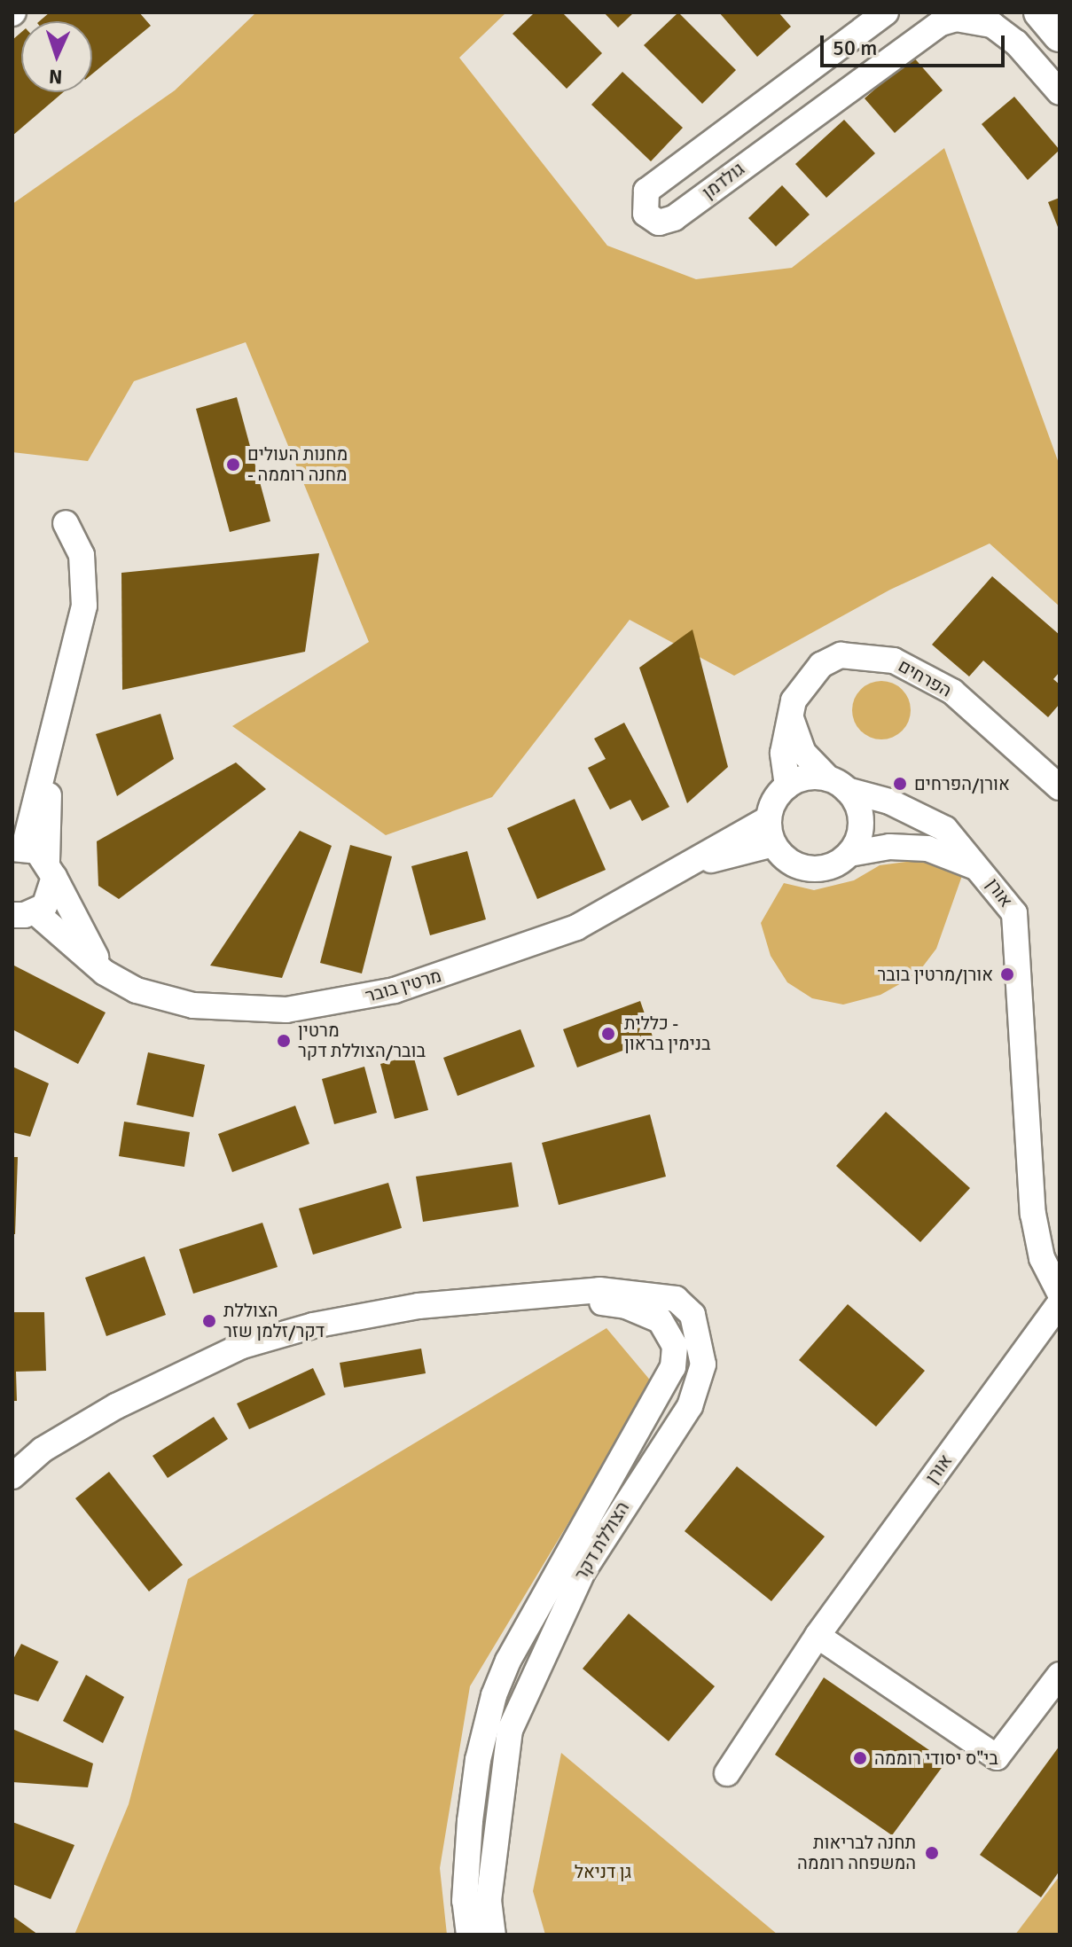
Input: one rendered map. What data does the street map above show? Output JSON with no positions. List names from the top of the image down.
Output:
{
  "streets": {
    "street": [
      "גולדמן",
      "הפרחים",
      "אורן",
      "מרטין בובר",
      "הצוללת דקר"
    ]
  },
  "crossings": [
    ["הפרחים", "אורן"],
    ["הפרחים", "מרטין בובר"],
    ["אורן", "מרטין בובר"]
  ],
  "parks": ["גן דניאל"],
  "places": [
    "מחנות העולים - מחנה רוממה",
    "אורן/הפרחים",
    "אורן/מרטין בובר",
    "כללית - בנימין בראון",
    "מרטין בובר/הצוללת דקר",
    "הצוללת דקר/זלמן שזר",
    "בי\"ס יסודי רוממה",
    "תחנה לבריאות המשפחה רוממה"
  ],
  "scale_bar": "50 m",
  "north": "bottom"
}
